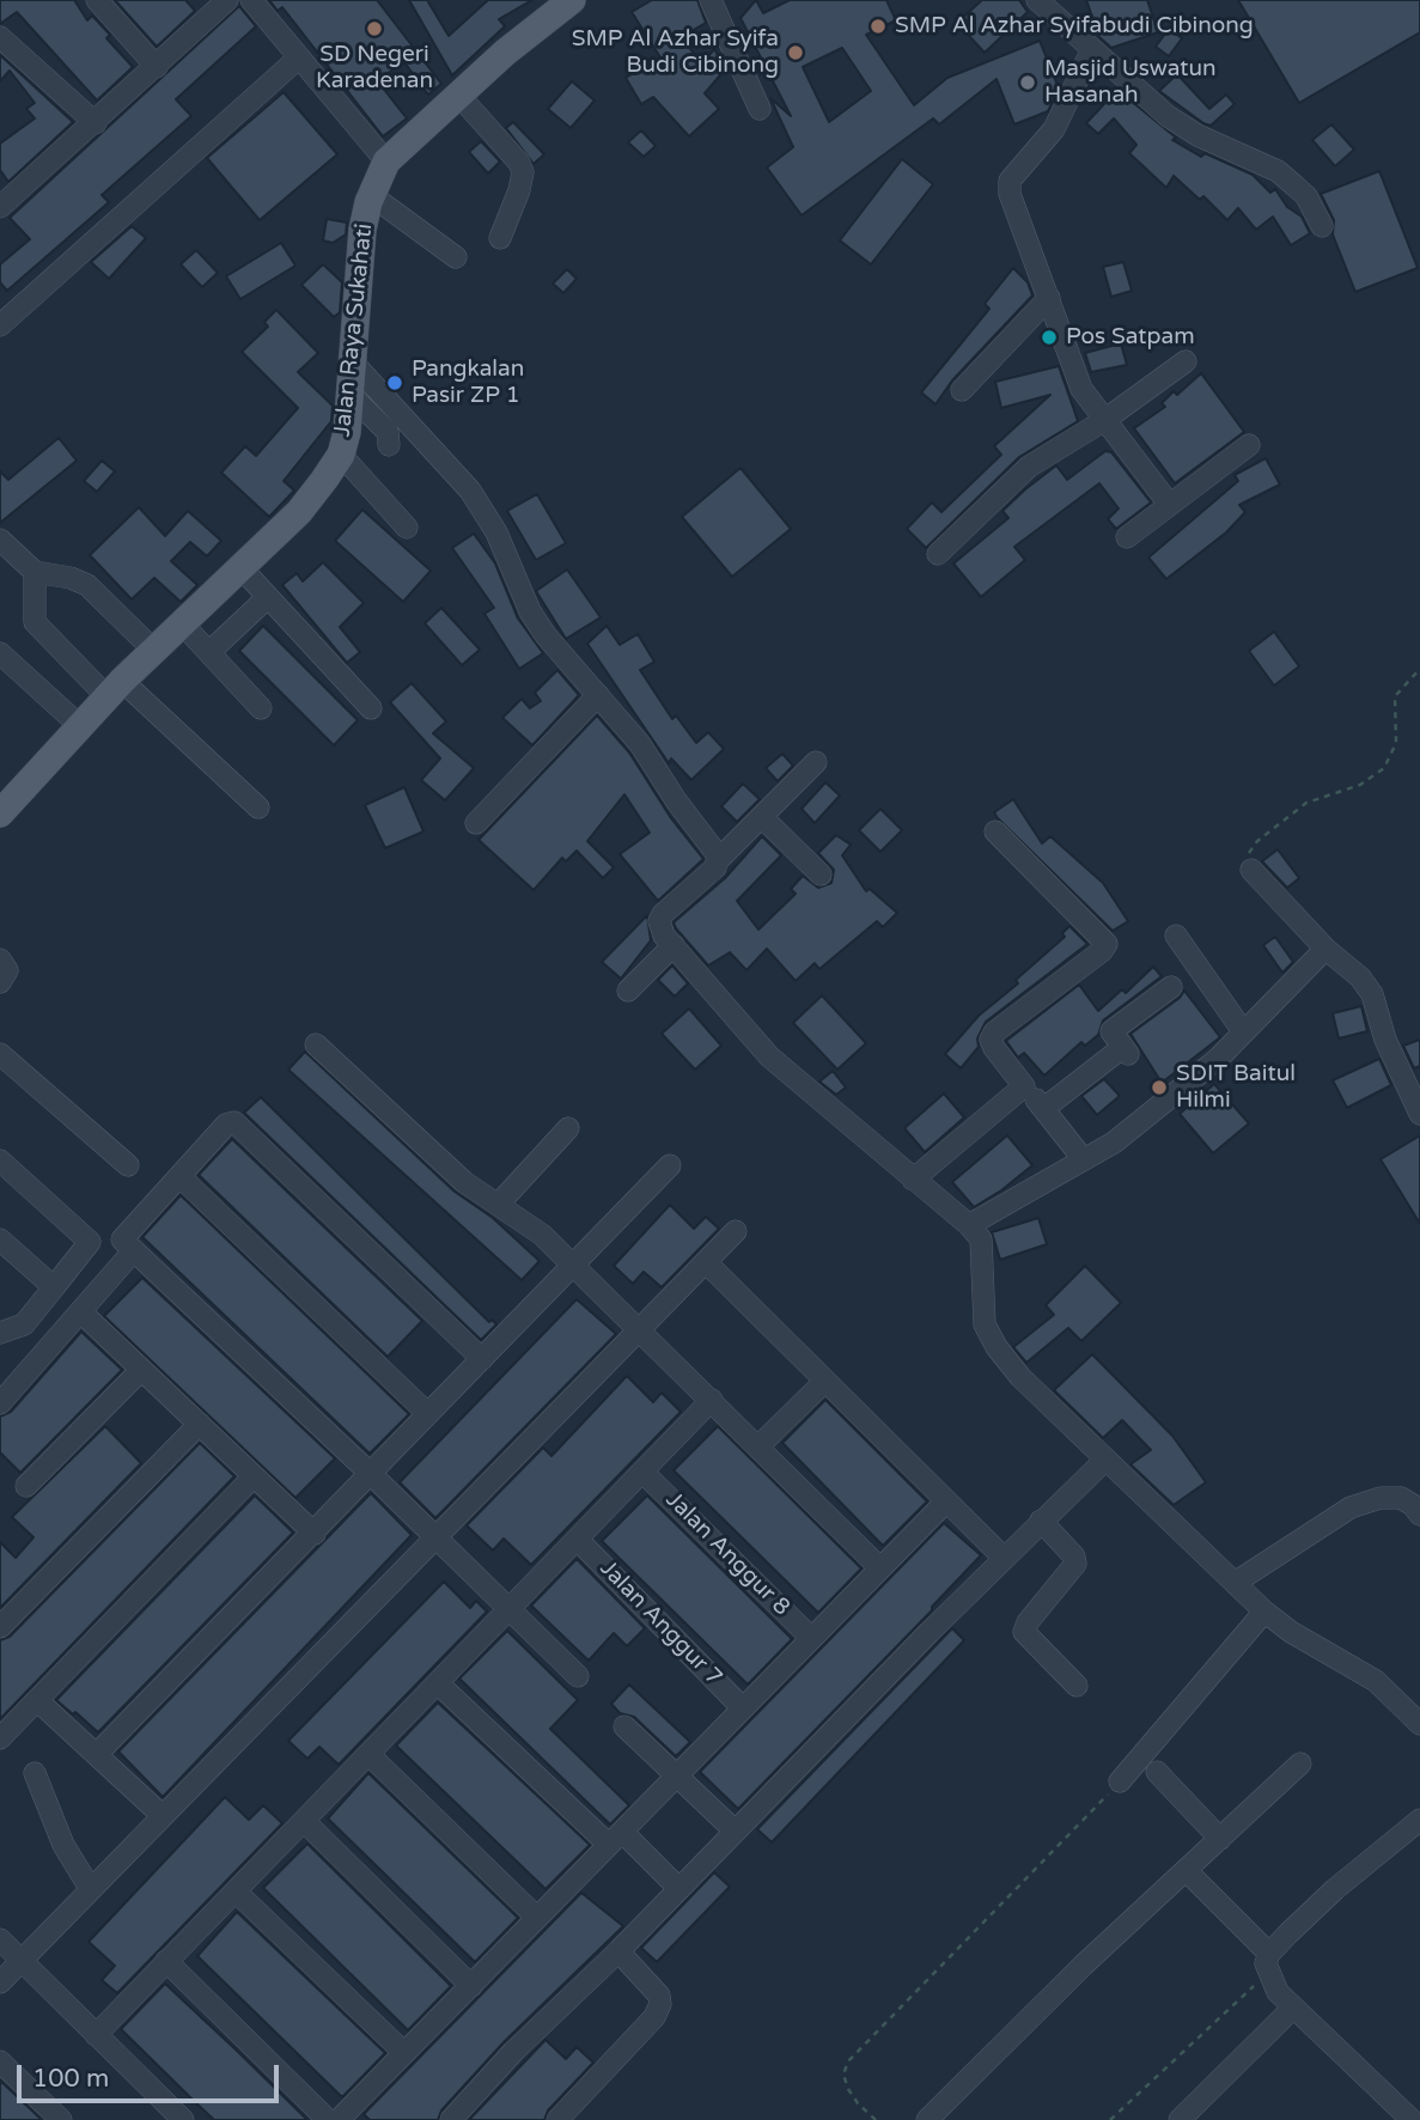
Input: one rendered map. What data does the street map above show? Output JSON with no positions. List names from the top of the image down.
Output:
{
  "streets": {
    "main road": ["Jalan Raya Sukahati"],
    "street": ["Jalan Anggur 8", "Jalan Anggur 7"]
  },
  "places": [
    "SMP Al Azhar Syifabudi Cibinong",
    "SD Negeri Karadenan",
    "SMP Al Azhar Syifa Budi Cibinong",
    "Masjid Uswatun Hasanah",
    "Pos Satpam",
    "Pangkalan Pasir ZP 1",
    "SDIT Baitul Hilmi"
  ],
  "scale_bar": "100 m"
}
